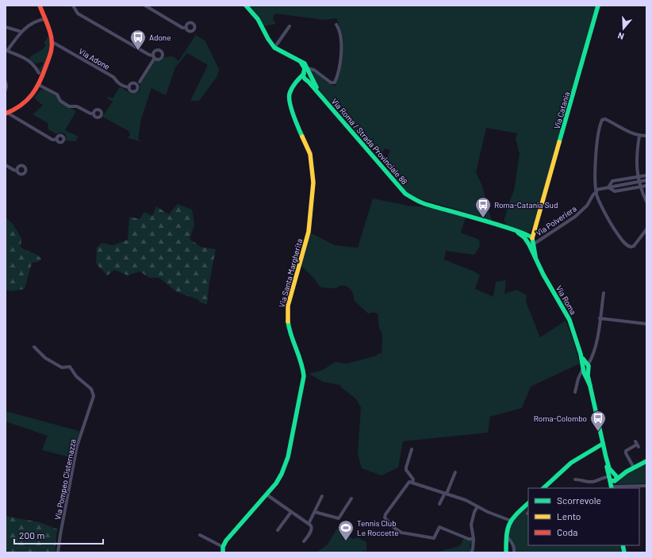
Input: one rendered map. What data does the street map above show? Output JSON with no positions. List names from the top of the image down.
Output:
{
  "streets": {
    "street": [
      "Via Adone",
      "Via Catania",
      "Via Roma / Strada Provinciale 88",
      "Via Polveriera",
      "Via Santa Margherita",
      "Via Roma",
      "Via Pompeo Cisternazza"
    ]
  },
  "crossings": [
    ["Via Catania", "Via Roma / Strada Provinciale 88"]
  ],
  "places": {
    "bus stop": ["Adone", "Roma-Catania Sud", "Roma-Colombo"],
    "sports": ["Tennis Club Le Roccette"]
  },
  "legend": ["Scorrevole", "Lento", "Coda"],
  "scale_bar": "200 m",
  "north": "bottom"
}
